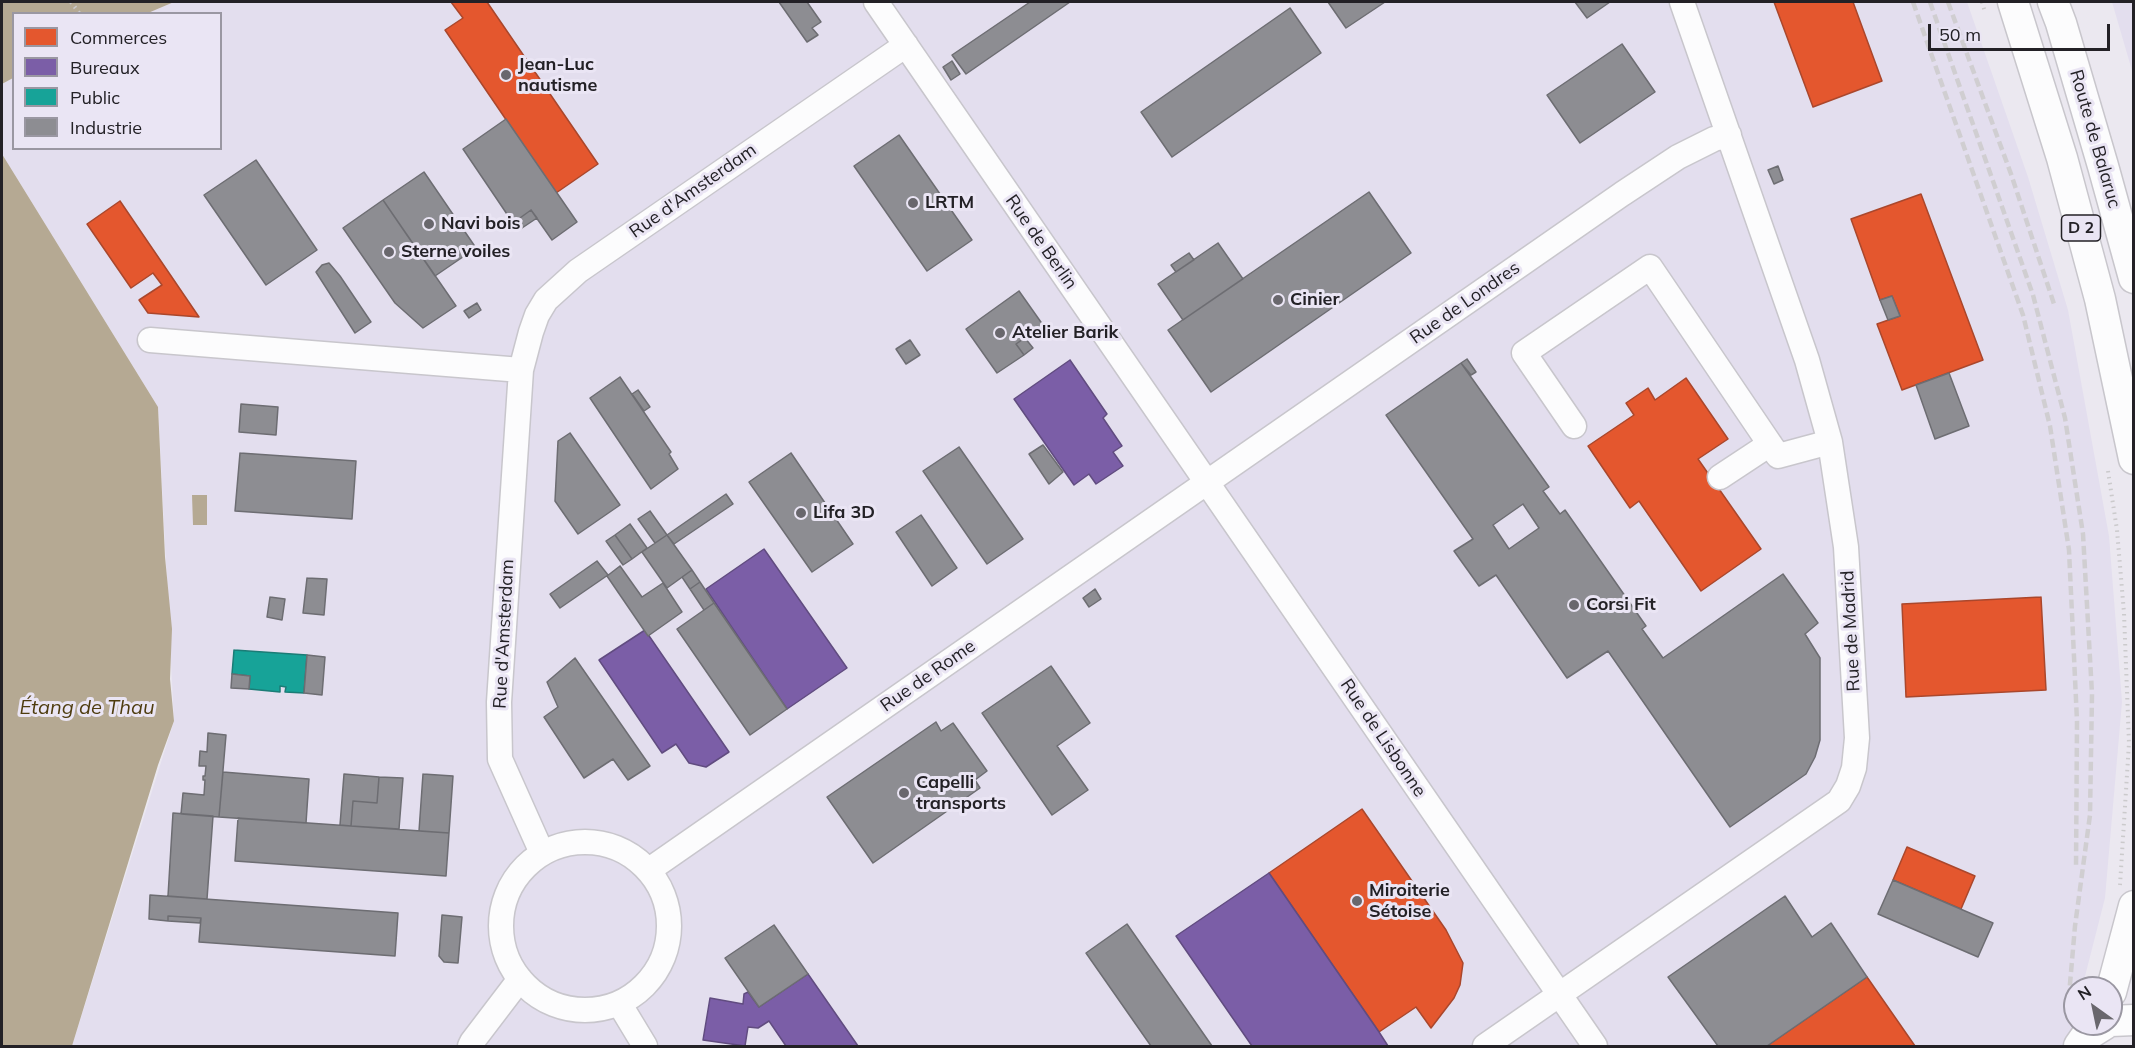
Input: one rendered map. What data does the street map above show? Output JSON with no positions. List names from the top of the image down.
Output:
{
  "streets": {
    "main road": ["Route de Balaruc", "D 2"],
    "street": [
      "Rue d'Amsterdam",
      "Rue de Berlin",
      "Rue de Londres",
      "Rue de Madrid",
      "Rue de Rome",
      "Rue de Lisbonne"
    ]
  },
  "crossings": [
    ["Rue d'Amsterdam", "Rue de Berlin"],
    ["Rue d'Amsterdam", "Rue de Rome"],
    ["Rue de Berlin", "Rue de Londres"],
    ["Rue de Berlin", "Rue de Rome"],
    ["Rue de Berlin", "Rue de Lisbonne"],
    ["Rue de Londres", "Rue de Madrid"],
    ["Rue de Londres", "Rue de Rome"],
    ["Rue de Londres", "Rue de Lisbonne"],
    ["Rue de Madrid", "Rue de Lisbonne"],
    ["Rue de Rome", "Rue de Lisbonne"]
  ],
  "water": ["Étang de Thau"],
  "places": [
    "Jean-Luc nautisme",
    "LRTM",
    "Navi bois",
    "Sterne voiles",
    "Cinier",
    "Atelier Barik",
    "Lifa 3D",
    "Corsi Fit",
    "Capelli transports",
    "Miroiterie Sétoise"
  ],
  "legend": [
    "Commerces",
    "Bureaux",
    "Public",
    "Industrie"
  ],
  "scale_bar": "50 m",
  "north": "top left"
}
